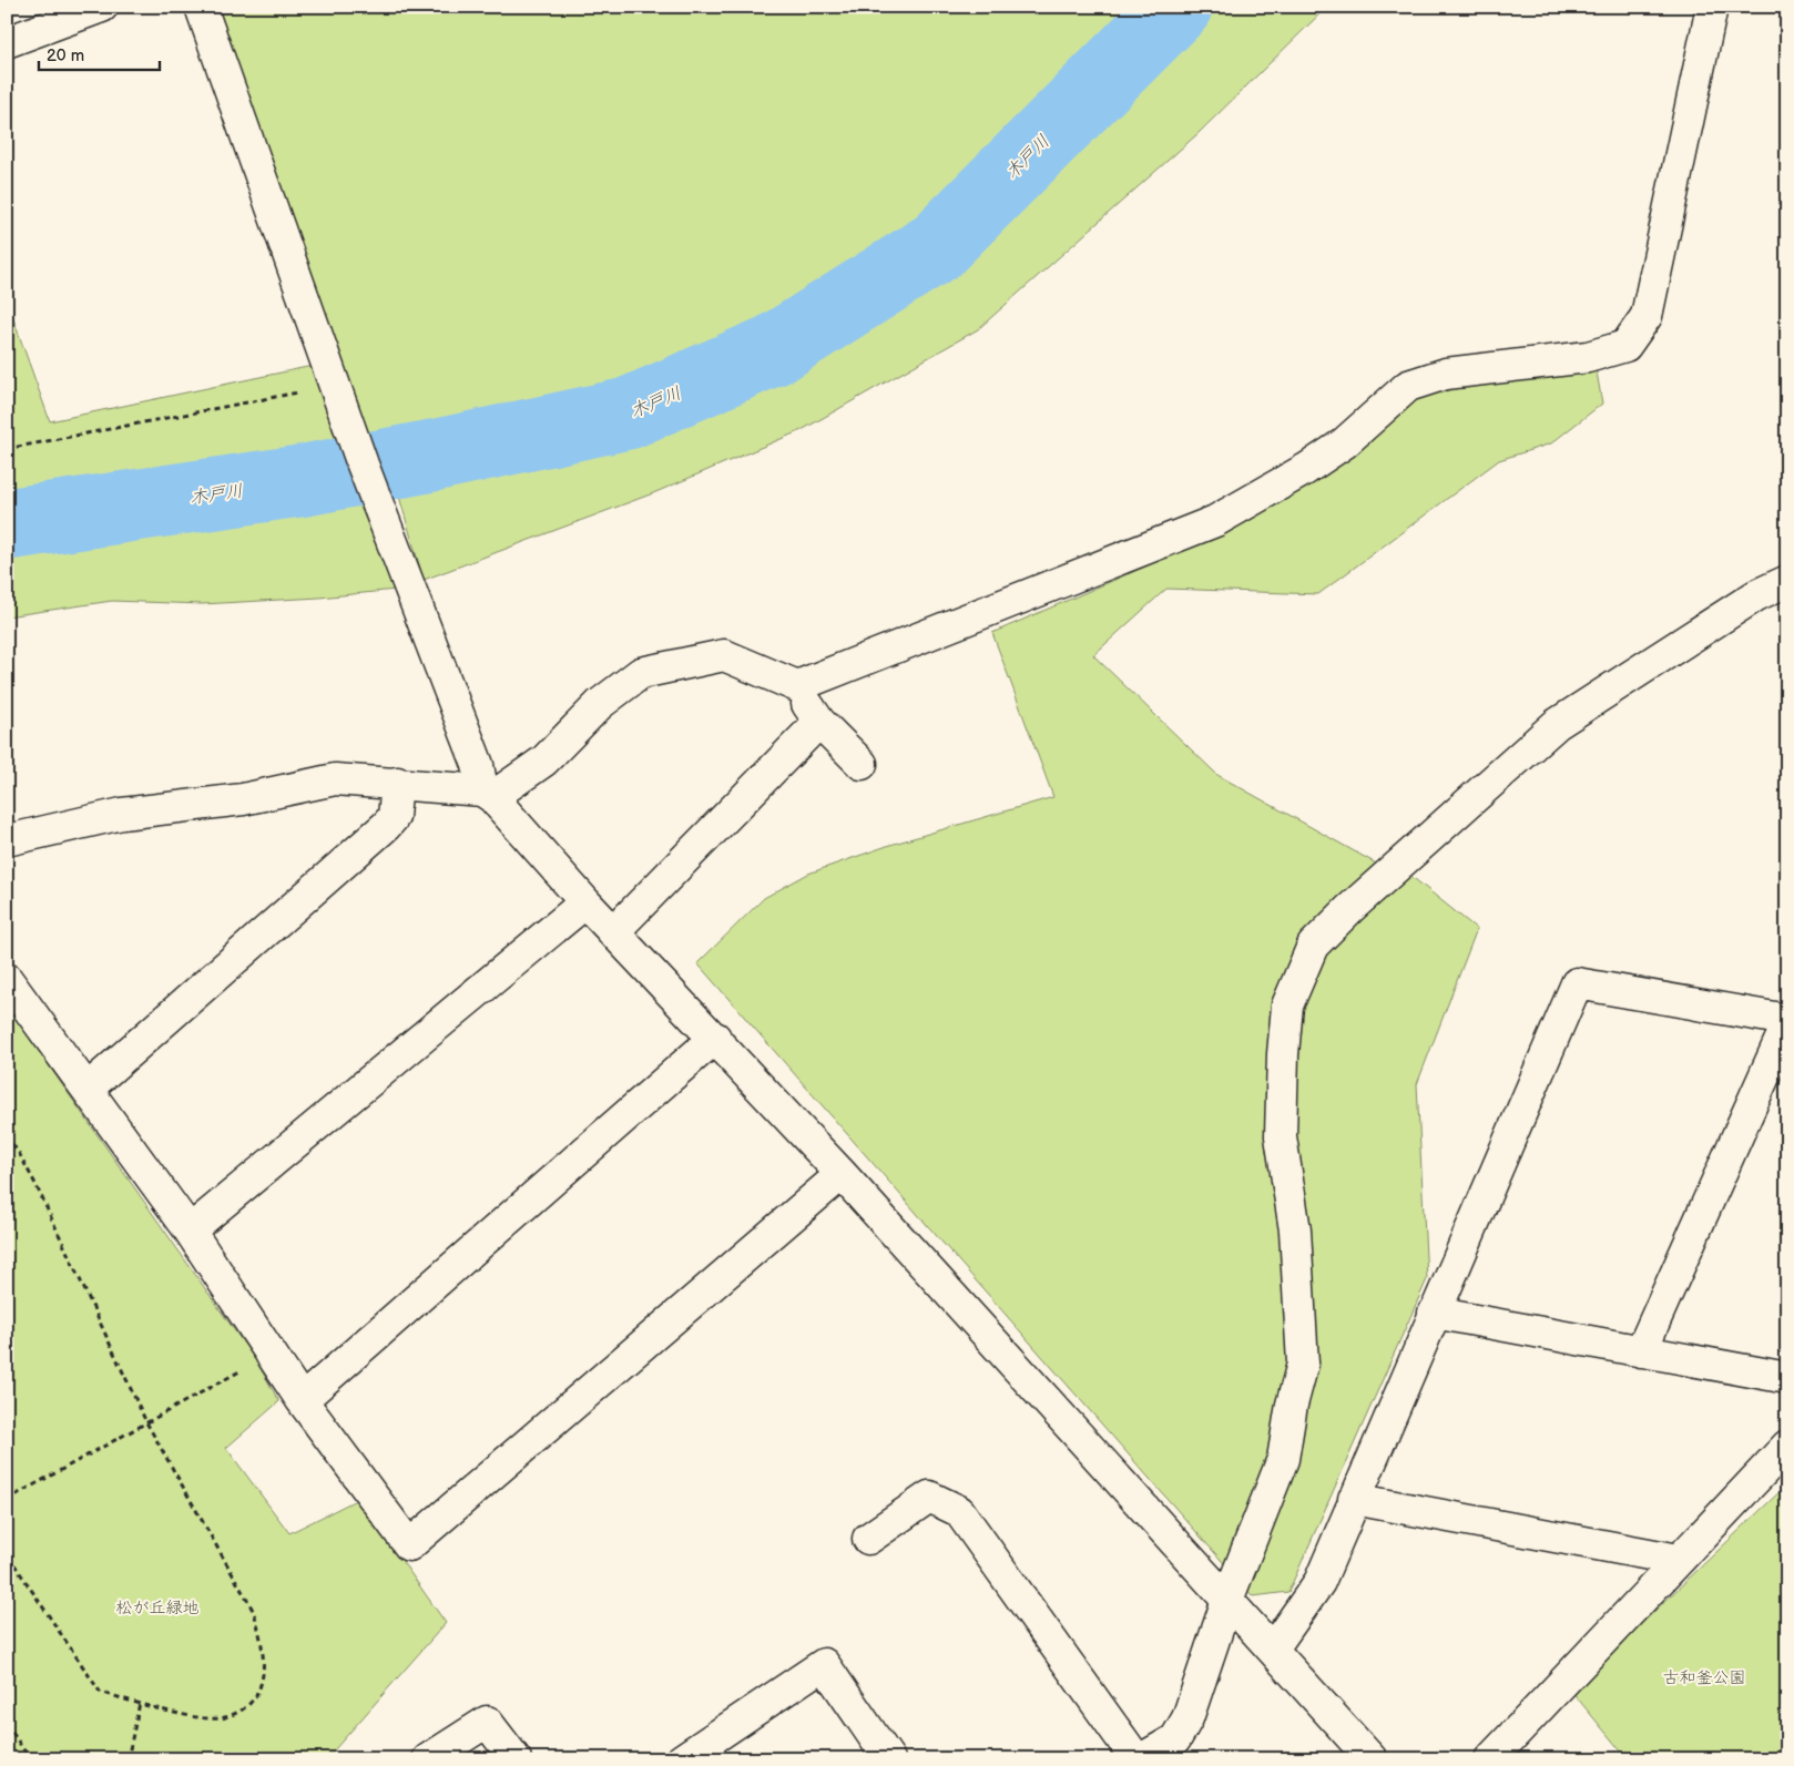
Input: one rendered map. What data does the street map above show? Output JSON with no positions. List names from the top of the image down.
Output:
{
  "water": ["木戸川"],
  "parks": ["松が丘緑地", "古和釜公園"],
  "scale_bar": "20 m"
}
